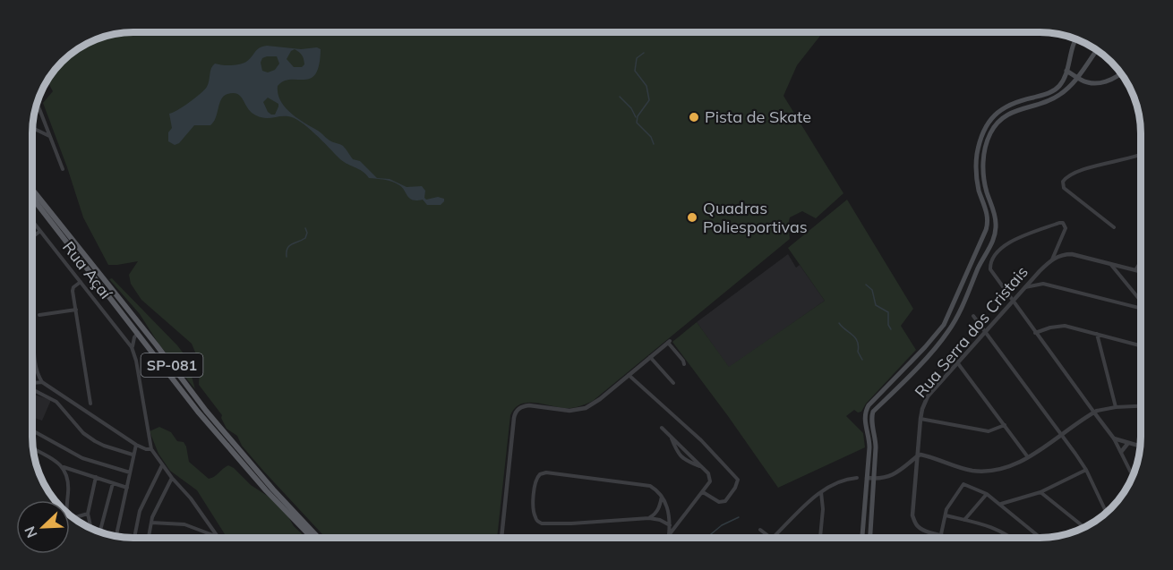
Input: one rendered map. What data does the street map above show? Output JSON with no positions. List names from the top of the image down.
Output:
{
  "streets": {
    "main road": ["SP-081"],
    "street": ["Rua Açaí", "Rua Serra dos Cristais"]
  },
  "places": ["Pista de Skate", "Quadras Poliesportivas"],
  "north": "bottom left"
}
